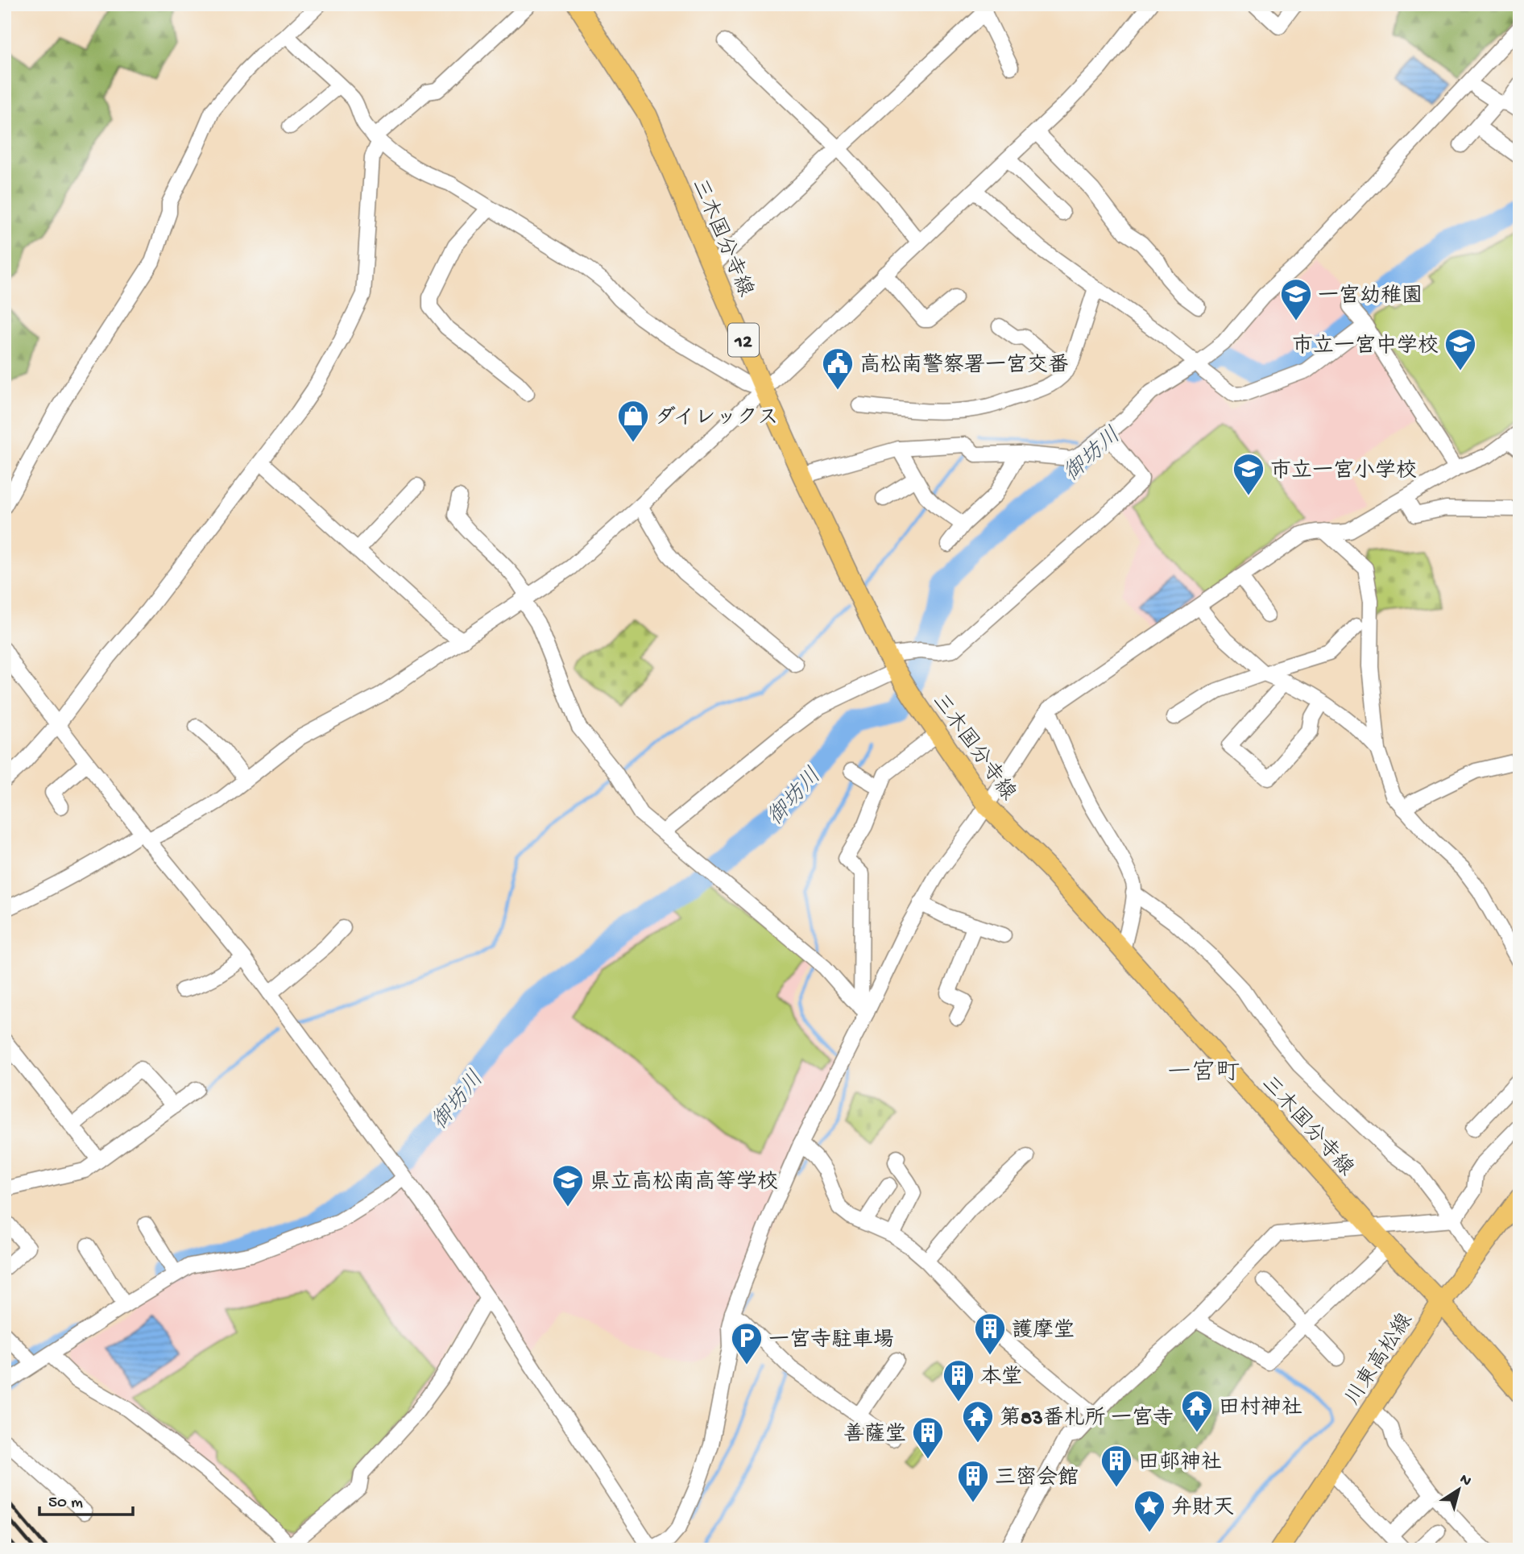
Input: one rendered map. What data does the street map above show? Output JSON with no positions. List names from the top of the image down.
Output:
{
  "streets": {
    "main road": ["三木国分寺線", "12", "川東高松線"]
  },
  "crossings": [
    ["三木国分寺線", "川東高松線"]
  ],
  "districts": ["一宮町"],
  "water": ["御坊川"],
  "places": {
    "school or university": [
      "一宮幼稚園",
      "市立一宮中学校",
      "市立一宮小学校",
      "県立高松南高等学校"
    ],
    "public building": ["高松南警察署一宮交番"],
    "shop": ["ダイレックス"],
    "building": [
      "護摩堂",
      "本堂",
      "善薩堂",
      "田邨神社",
      "三密会館"
    ],
    "parking": ["一宮寺駐車場"],
    "temple": ["田村神社", "第83番札所 一宮寺"],
    "place": ["弁財天"]
  },
  "scale_bar": "50 m",
  "north": "top right"
}
